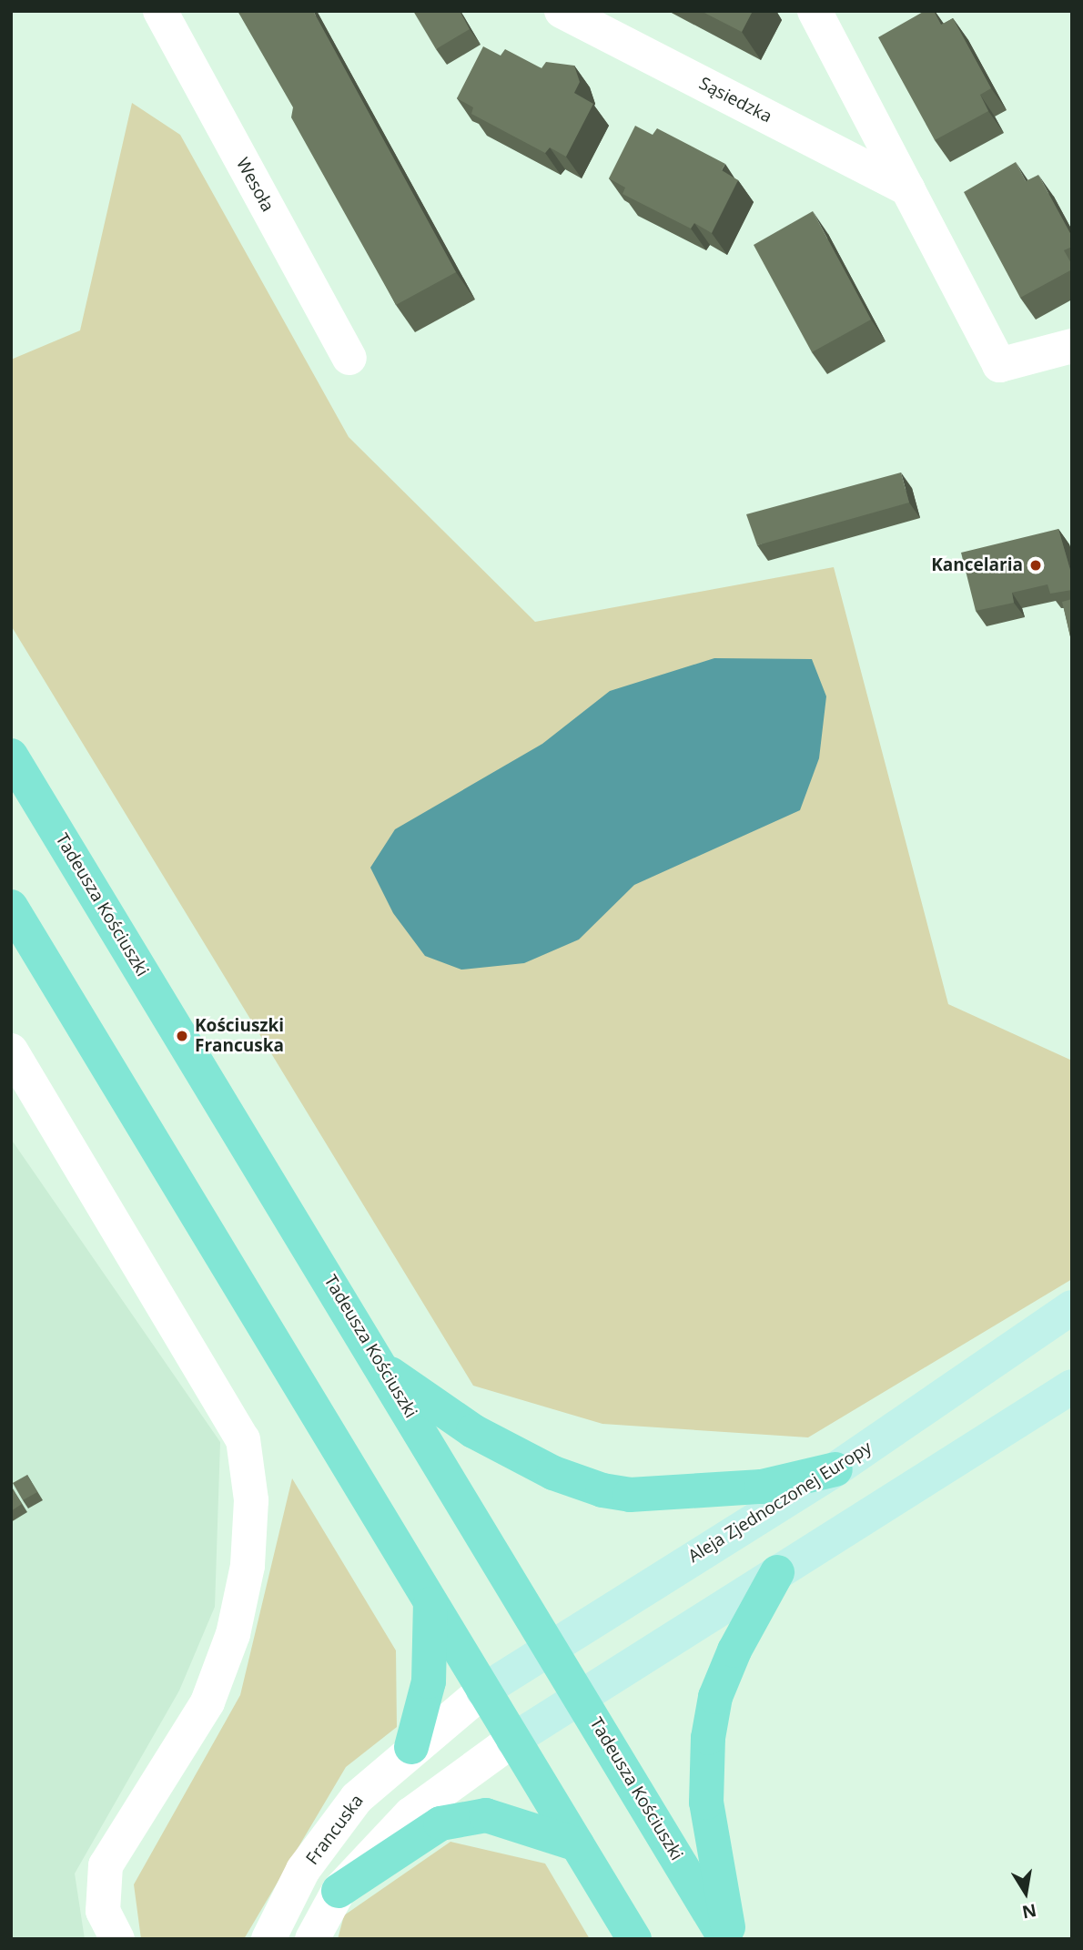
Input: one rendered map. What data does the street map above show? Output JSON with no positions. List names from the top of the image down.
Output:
{
  "streets": {
    "main road": ["Tadeusza Kościuszki", "Aleja Zjednoczonej Europy"],
    "street": ["Sąsiedzka", "Wesoła", "Francuska"]
  },
  "crossings": [
    ["Tadeusza Kościuszki", "Aleja Zjednoczonej Europy"],
    ["Aleja Zjednoczonej Europy", "Francuska"]
  ],
  "places": ["Kancelaria", "Kościuszki Francuska"],
  "north": "bottom"
}
